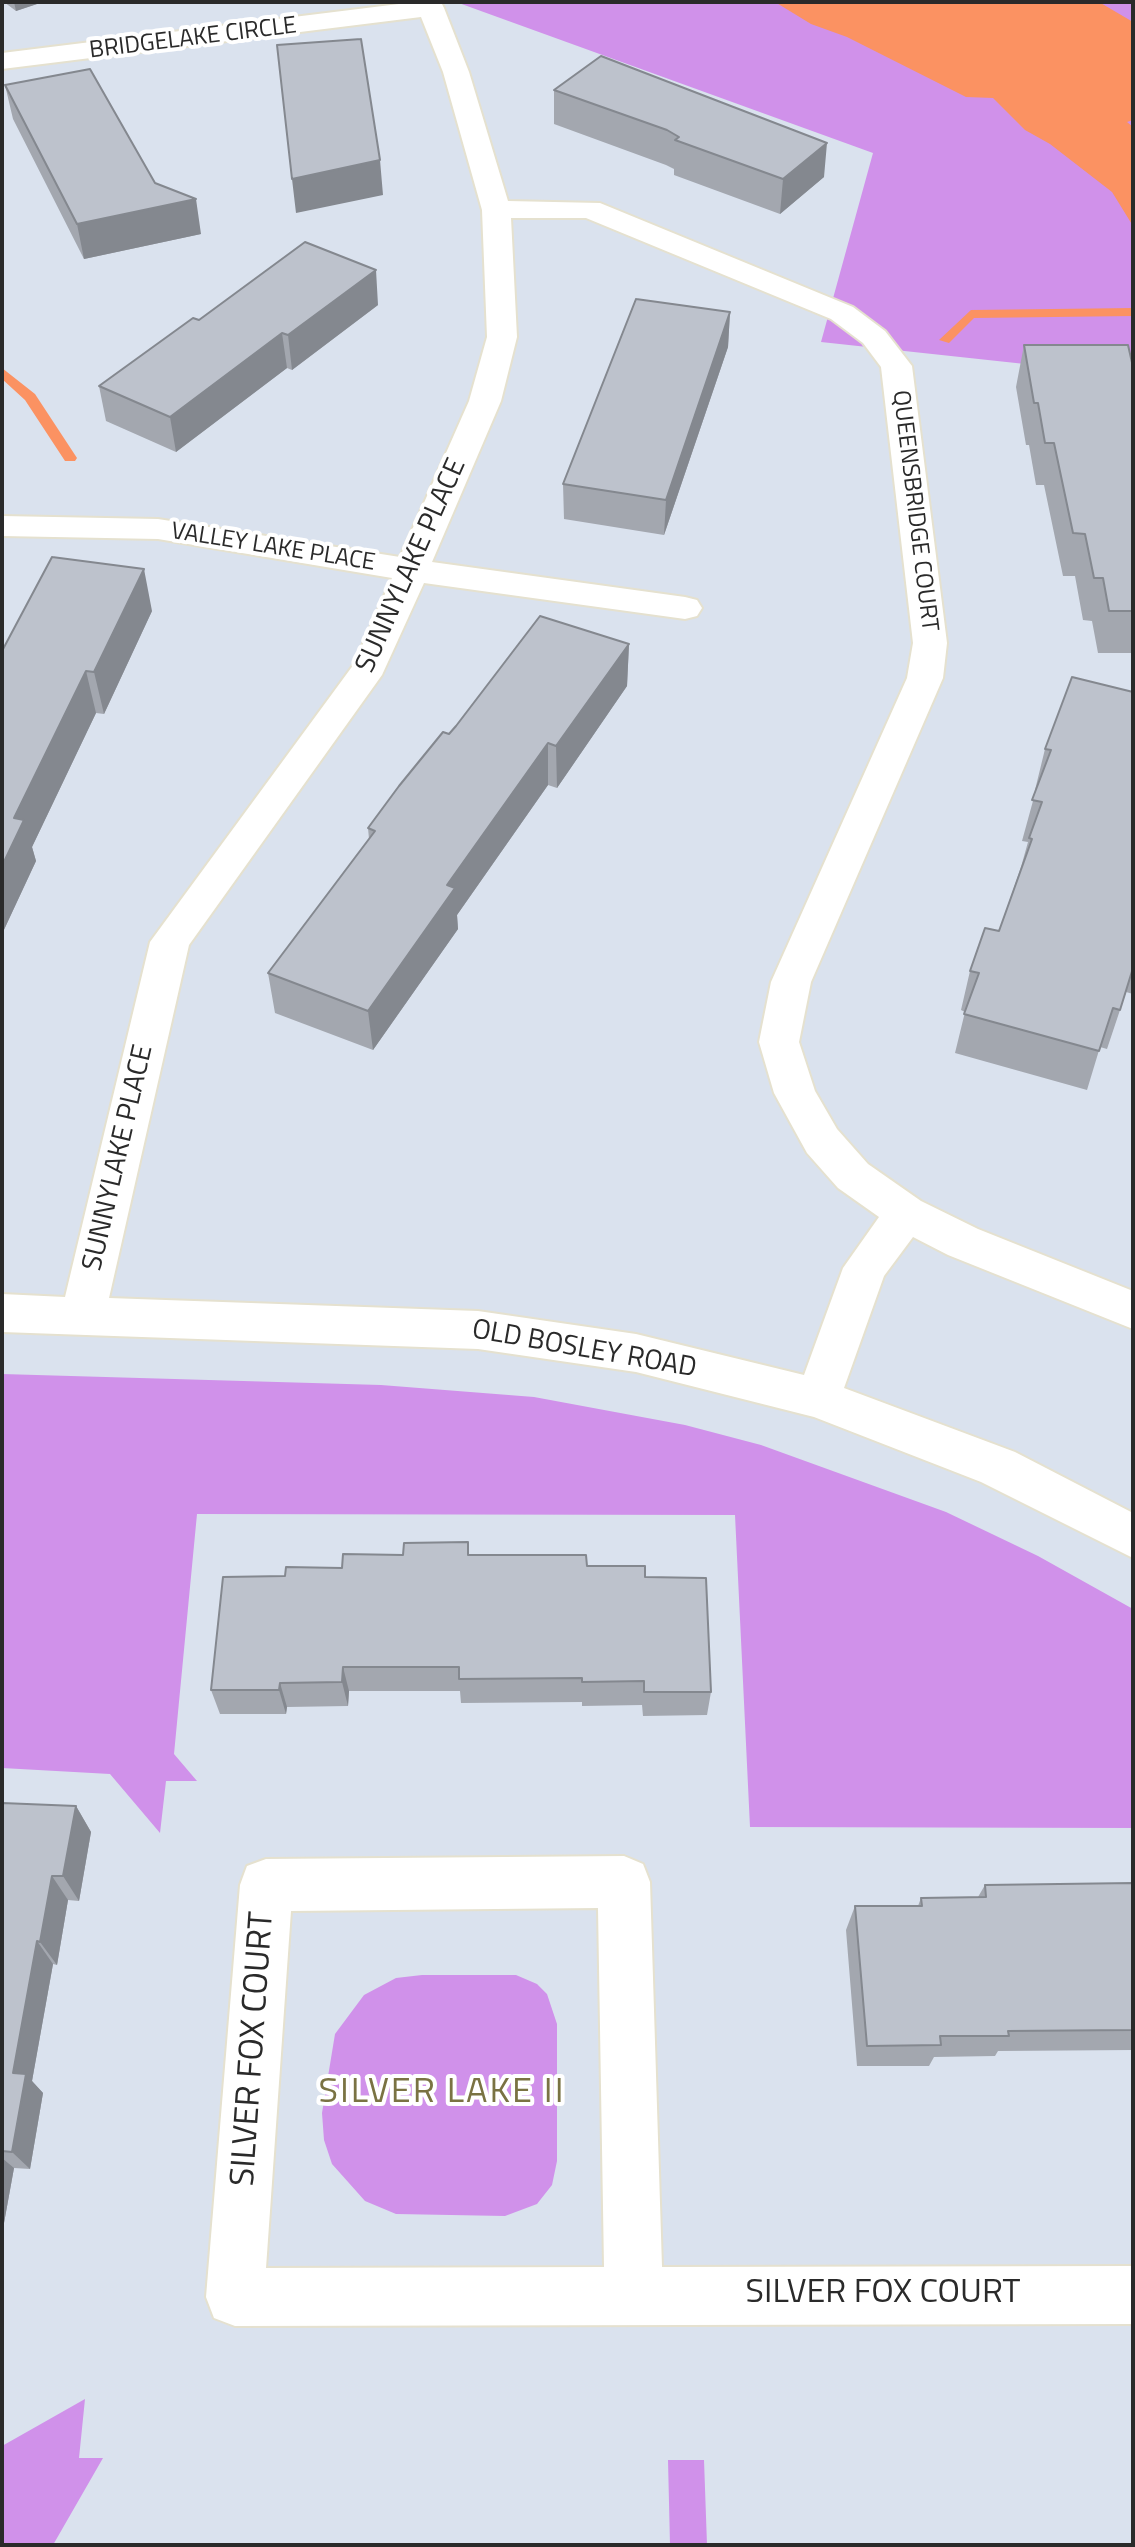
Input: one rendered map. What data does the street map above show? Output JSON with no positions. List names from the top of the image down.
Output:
{
  "streets": {
    "street": [
      "BRIDGELAKE CIRCLE",
      "QUEENSBRIDGE COURT",
      "VALLEY LAKE PLACE",
      "SUNNYLAKE PLACE",
      "OLD BOSLEY ROAD",
      "SILVER FOX COURT"
    ]
  },
  "crossings": [
    ["BRIDGELAKE CIRCLE", "SUNNYLAKE PLACE"],
    ["QUEENSBRIDGE COURT", "SUNNYLAKE PLACE"],
    ["VALLEY LAKE PLACE", "SUNNYLAKE PLACE"],
    ["SUNNYLAKE PLACE", "OLD BOSLEY ROAD"]
  ],
  "districts": ["SILVER LAKE II"]
}
